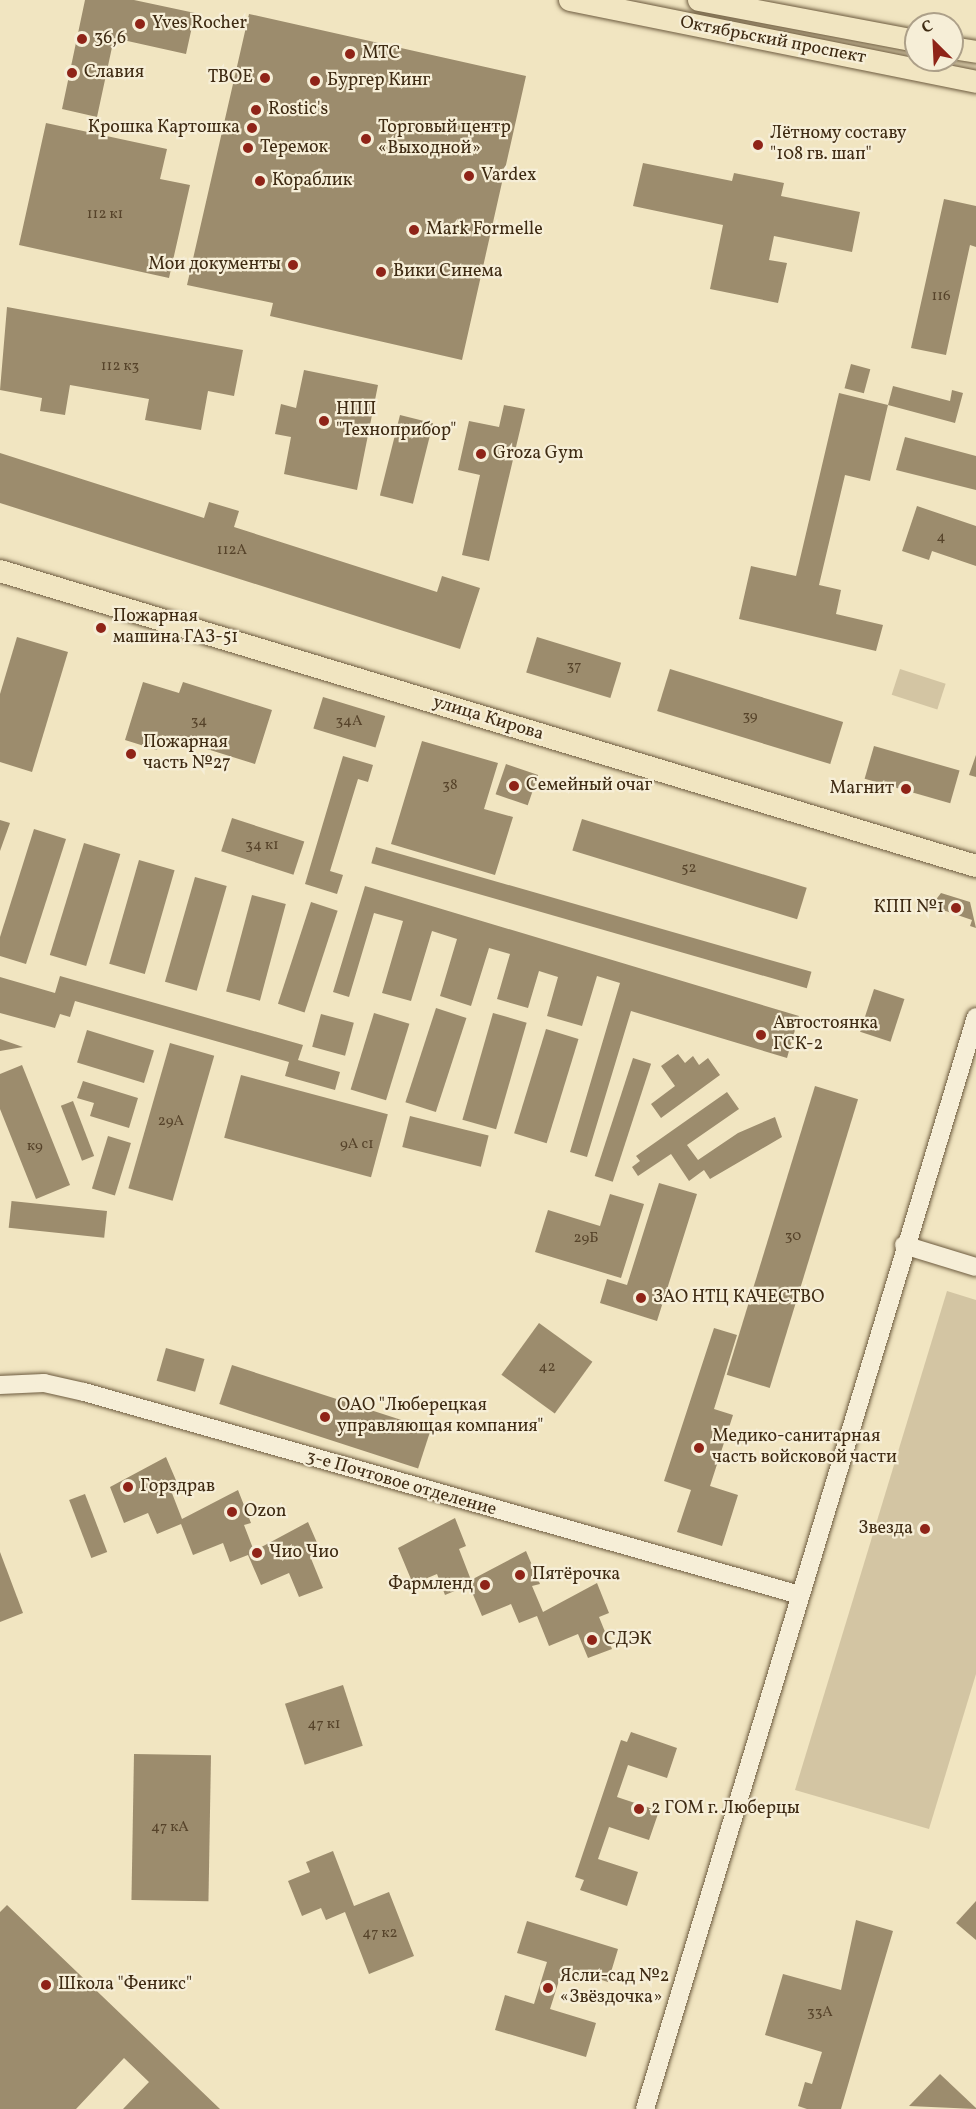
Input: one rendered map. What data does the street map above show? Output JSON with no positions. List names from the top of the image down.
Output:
{
  "streets": {
    "main road": ["Октябрьский проспект", "улица Кирова"],
    "street": ["3-е Почтовое отделение"]
  },
  "places": [
    "Yves Rocher",
    "36,6",
    "МТС",
    "Славия",
    "ТВОЕ",
    "Бургер Кинг",
    "Rostic's",
    "Крошка Картошка",
    "Торговый центр «Выходной»",
    "Лётному составу \"108 гв. шап\"",
    "Теремок",
    "Vardex",
    "Кораблик",
    "Mark Formelle",
    "Мои документы",
    "Вики Синема",
    "НПП \"Техноприбор\"",
    "Groza Gym",
    "Пожарная машина ГАЗ-51",
    "Пожарная часть №27",
    "Семейный очаг",
    "Магнит",
    "КПП №1",
    "Автостоянка ГСК-2",
    "ЗАО НТЦ КАЧЕСТВО",
    "ОАО \"Люберецкая управляющая компания\"",
    "Медико-санитарная часть войсковой части",
    "Горздрав",
    "Ozon",
    "Звезда",
    "Чио Чио",
    "Пятёрочка",
    "Фармленд",
    "СДЭК",
    "2 ГОМ г. Люберцы",
    "Школа \"Феникс\"",
    "Ясли-сад №2 «Звёздочка»"
  ],
  "house_numbers": [
    "112 к1",
    "116",
    "112 к3",
    "4",
    "112А",
    "37",
    "39",
    "34",
    "34А",
    "38",
    "34 к1",
    "52",
    "29А",
    "9А с1",
    "к9",
    "30",
    "29Б",
    "42",
    "47 к1",
    "47 кА",
    "47 к2",
    "33А"
  ],
  "north": "top left"
}
